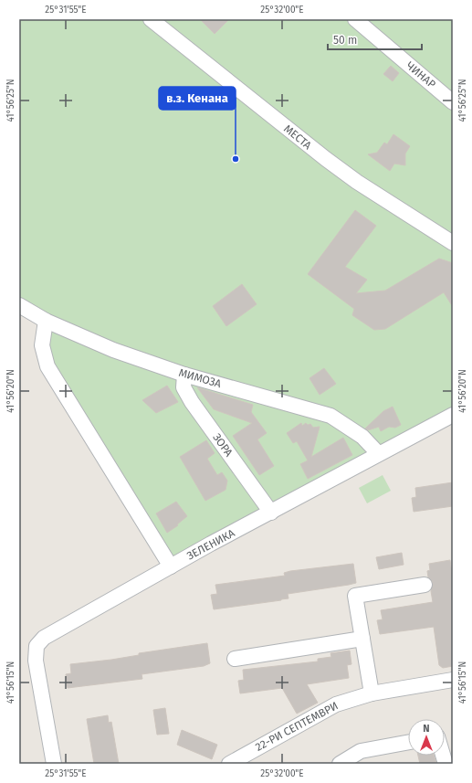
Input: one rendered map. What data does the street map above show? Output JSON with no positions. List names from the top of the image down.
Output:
{
  "streets": {
    "street": [
      "ЧИНАР",
      "МЕСТА",
      "МИМОЗА",
      "ЗОРА",
      "ЗЕЛЕНИКА",
      "22-РИ СЕПТЕМВРИ"
    ]
  },
  "crossings": [
    ["МИМОЗА", "ЗОРА"],
    ["МИМОЗА", "ЗЕЛЕНИКА"],
    ["ЗОРА", "ЗЕЛЕНИКА"]
  ],
  "places": ["в.з. Кенана"],
  "scale_bar": "50 m",
  "north": "top",
  "coordinates": [
    "25°31'55\"E",
    "25°32'00\"E",
    "41°56'25\"N",
    "41°56'20\"N",
    "41°56'15\"N"
  ]
}
